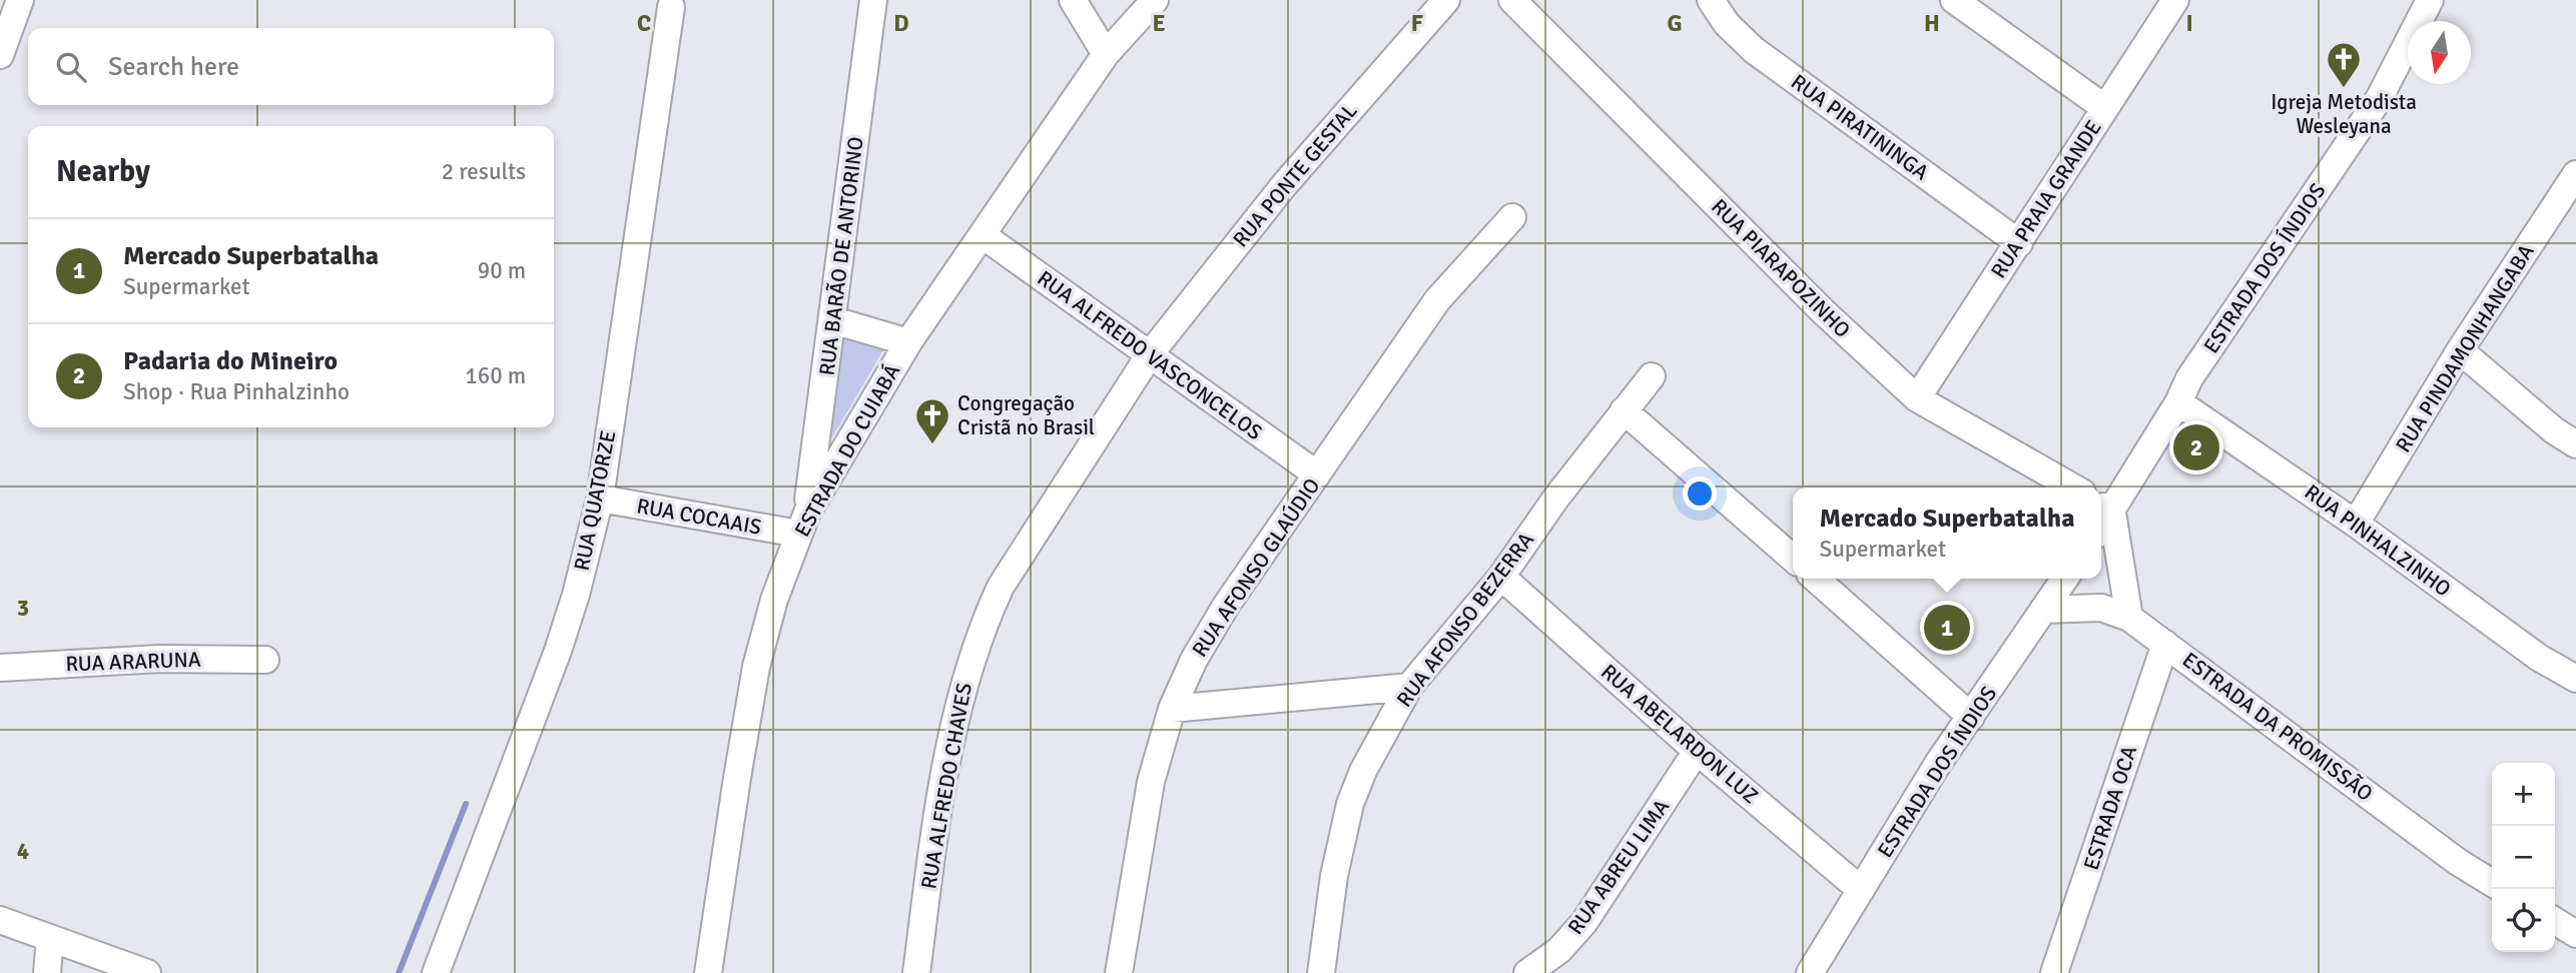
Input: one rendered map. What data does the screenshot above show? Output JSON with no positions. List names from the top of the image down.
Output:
{
  "streets": {
    "street": [
      "RUA PIRATININGA",
      "RUA PONTE GESTAL",
      "RUA PRAIA GRANDE",
      "RUA BARÃO DE ANTORINO",
      "RUA PIARAPOZINHO",
      "ESTRADA DOS ÍNDIOS",
      "RUA PINDAMONHANGABA",
      "RUA ALFREDO VASCONCELOS",
      "ESTRADA DO CUIABÁ",
      "RUA QUATORZE",
      "RUA COCAAIS",
      "RUA PINHALZINHO",
      "RUA AFONSO GLAÚDIO",
      "RUA AFONSO BEZERRA",
      "RUA ARARUNA",
      "ESTRADA DA PROMISSÃO",
      "RUA ABELARDON LUZ",
      "RUA ALFREDO CHAVES",
      "ESTRADA OCA",
      "RUA ABREU LIMA"
    ]
  },
  "crossings": [
    ["RUA PIRATININGA", "RUA PRAIA GRANDE"],
    ["RUA PONTE GESTAL", "RUA ALFREDO VASCONCELOS"],
    ["RUA PONTE GESTAL", "RUA ALFREDO CHAVES"],
    ["RUA PRAIA GRANDE", "RUA PIARAPOZINHO"],
    ["RUA BARÃO DE ANTORINO", "ESTRADA DO CUIABÁ"],
    ["RUA BARÃO DE ANTORINO", "RUA COCAAIS"],
    ["ESTRADA DOS ÍNDIOS", "RUA PINHALZINHO"],
    ["ESTRADA DOS ÍNDIOS", "ESTRADA DA PROMISSÃO"],
    ["ESTRADA DOS ÍNDIOS", "RUA ABELARDON LUZ"],
    ["RUA PINDAMONHANGABA", "RUA PINHALZINHO"],
    ["RUA ALFREDO VASCONCELOS", "ESTRADA DO CUIABÁ"],
    ["RUA ALFREDO VASCONCELOS", "RUA AFONSO GLAÚDIO"],
    ["RUA ALFREDO VASCONCELOS", "RUA ALFREDO CHAVES"],
    ["ESTRADA DO CUIABÁ", "RUA COCAAIS"],
    ["RUA QUATORZE", "RUA COCAAIS"],
    ["RUA AFONSO BEZERRA", "RUA ABELARDON LUZ"],
    ["ESTRADA DA PROMISSÃO", "ESTRADA OCA"],
    ["RUA ABELARDON LUZ", "RUA ABREU LIMA"]
  ],
  "places": {
    "church": ["Igreja Metodista Wesleyana", "Congregação Cristã no Brasil"]
  },
  "north": "bottom",
  "page": {
    "search": "Search here",
    "heading": ["Nearby", "2 results"],
    "list": [
      {
        "mark": "1",
        "name": "Mercado Superbatalha",
        "note": "Supermarket",
        "value": "90 m"
      },
      {
        "mark": "2",
        "name": "Padaria do Mineiro",
        "note": "Shop · Rua Pinhalzinho",
        "value": "160 m"
      }
    ],
    "pins": ["2", "1"],
    "popup": ["Mercado Superbatalha", "Supermarket"],
    "map_buttons": ["+", "−"]
  },
  "grid": {
    "columns": [
      "C",
      "D",
      "E",
      "F",
      "G",
      "H",
      "I"
    ],
    "rows": ["3", "4"]
  }
}
